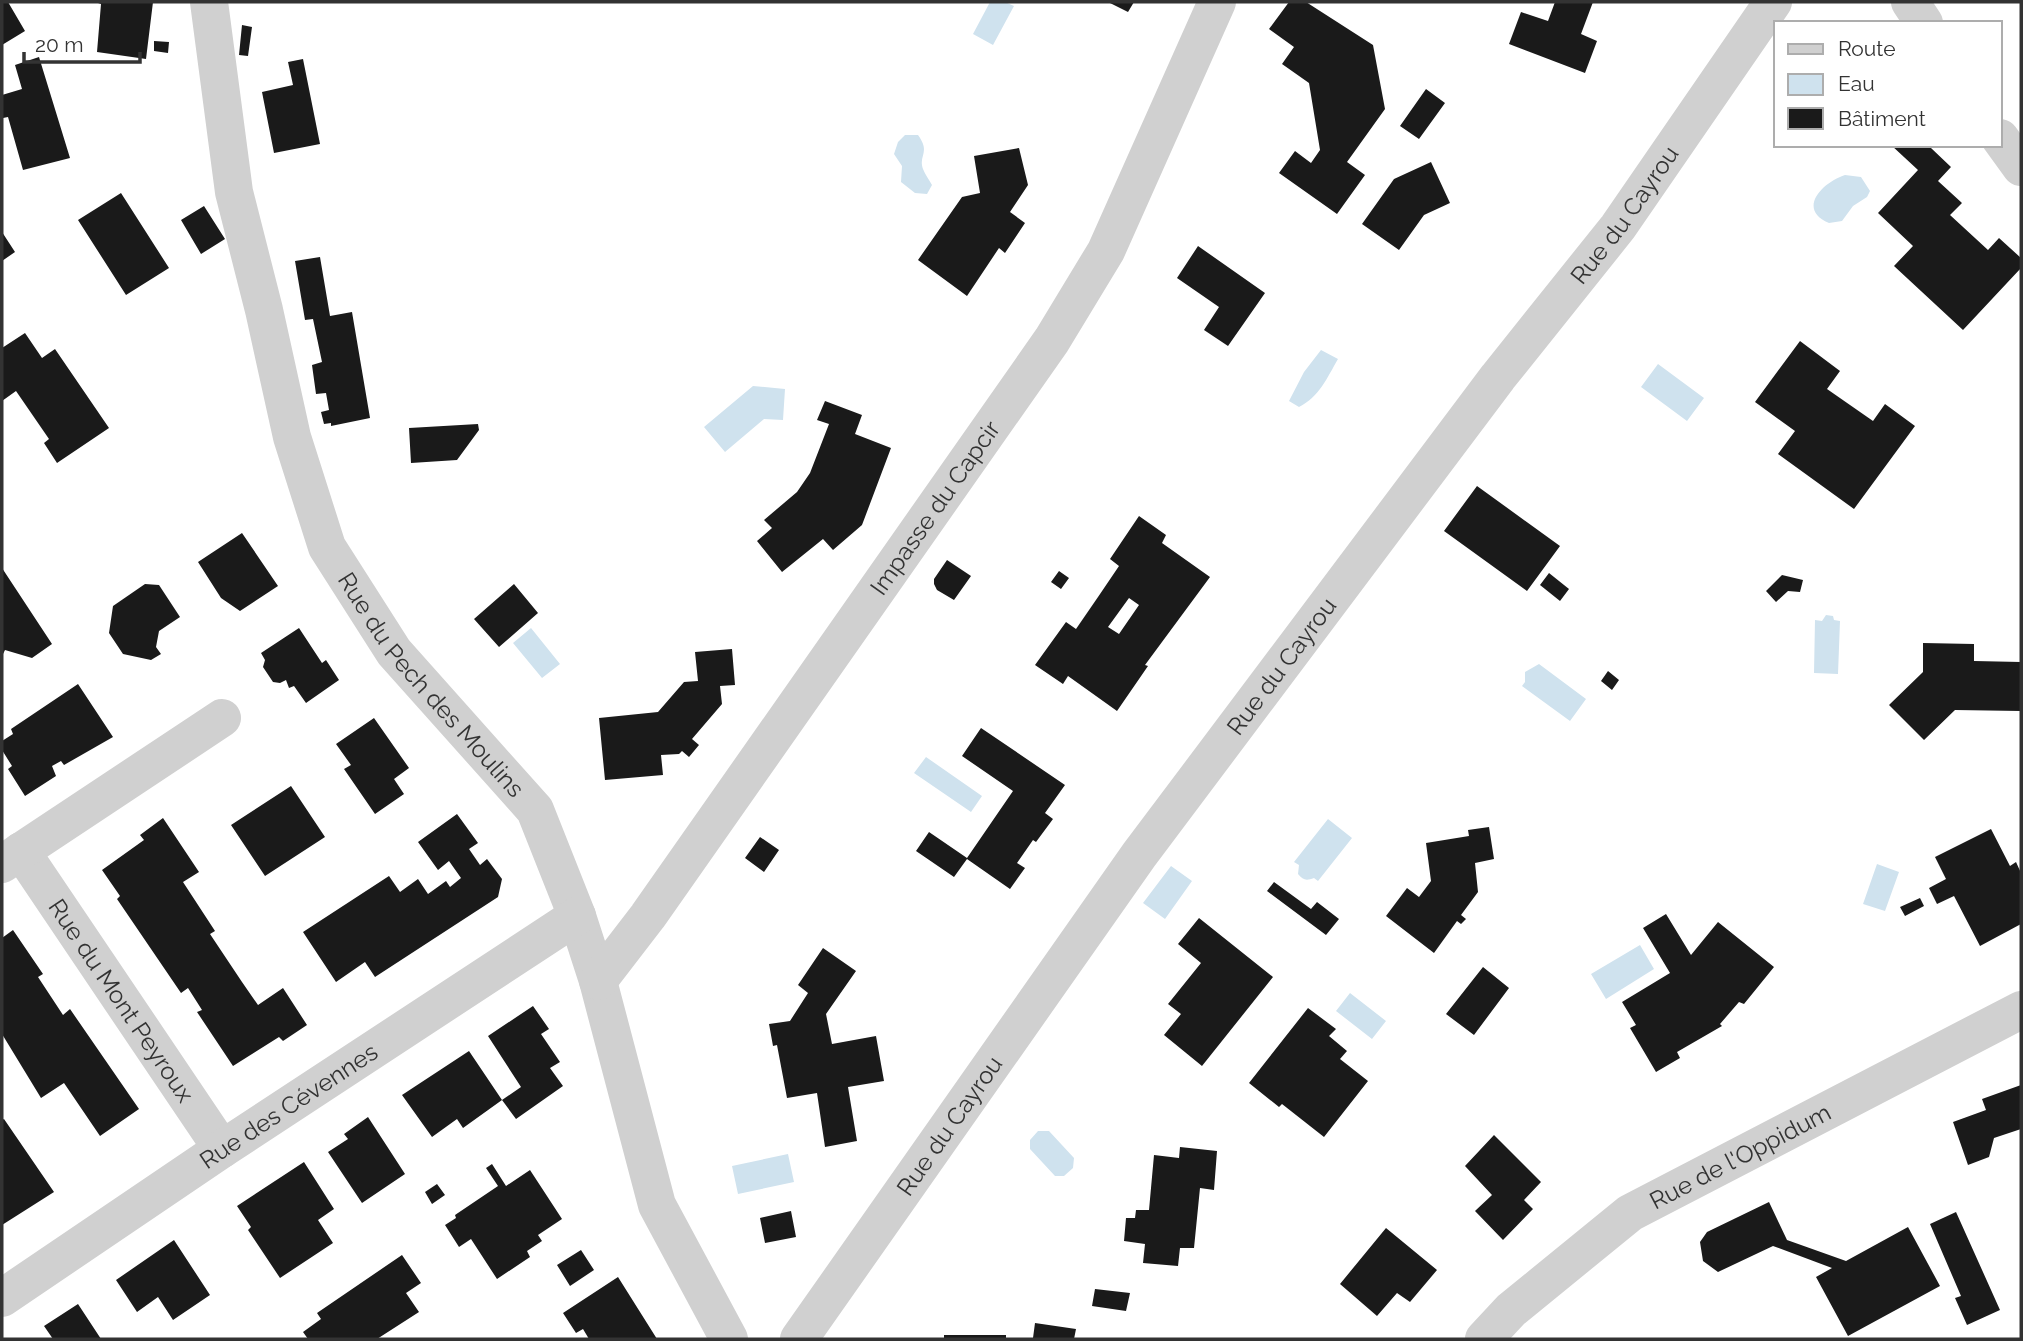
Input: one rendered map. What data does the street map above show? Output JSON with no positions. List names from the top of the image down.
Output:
{
  "streets": {
    "street": [
      "Rue du Cayrou",
      "Impasse du Capcir",
      "Rue du Pech des Moulins",
      "Rue du Mont Peyroux",
      "Rue des Cévennes",
      "Rue de l'Oppidum"
    ]
  },
  "crossings": [
    ["Impasse du Capcir", "Rue du Pech des Moulins"],
    ["Rue du Pech des Moulins", "Rue des Cévennes"],
    ["Rue du Mont Peyroux", "Rue des Cévennes"]
  ],
  "legend": ["Route", "Eau", "Bâtiment"],
  "scale_bar": "20 m"
}
